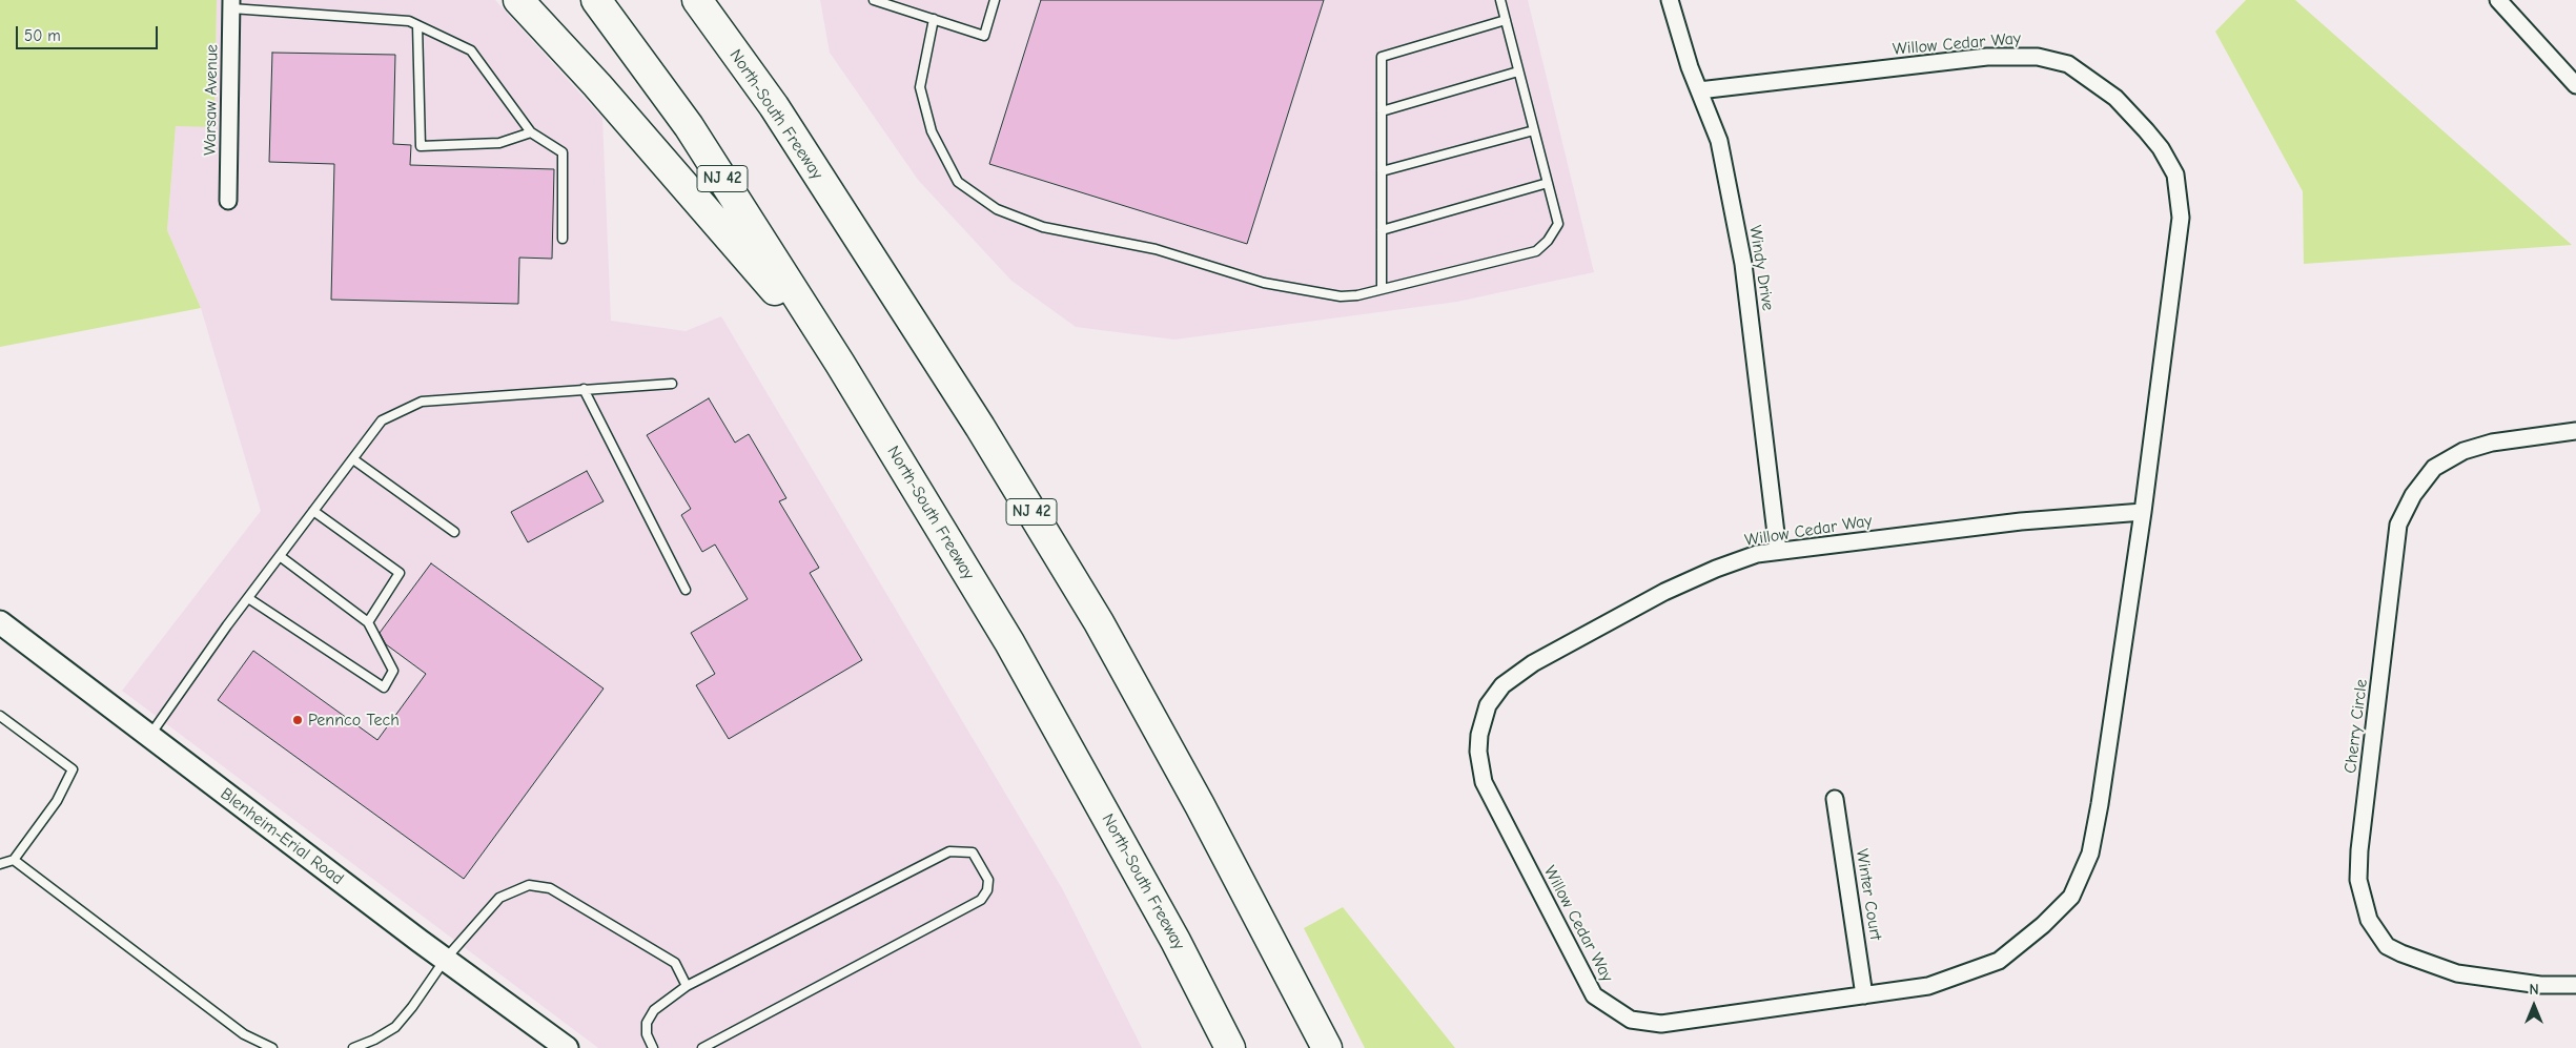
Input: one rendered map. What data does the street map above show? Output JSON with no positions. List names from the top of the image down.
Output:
{
  "streets": {
    "highway": ["North-South Freeway", "NJ 42"],
    "main road": ["Blenheim-Erial Road"],
    "street": [
      "Willow Cedar Way",
      "Warsaw Avenue",
      "Windy Drive",
      "Cherry Circle",
      "Winter Court"
    ]
  },
  "crossings": [
    ["Willow Cedar Way", "Windy Drive"],
    ["Willow Cedar Way", "Winter Court"]
  ],
  "places": ["Pennco Tech"],
  "scale_bar": "50 m",
  "north": "top"
}
